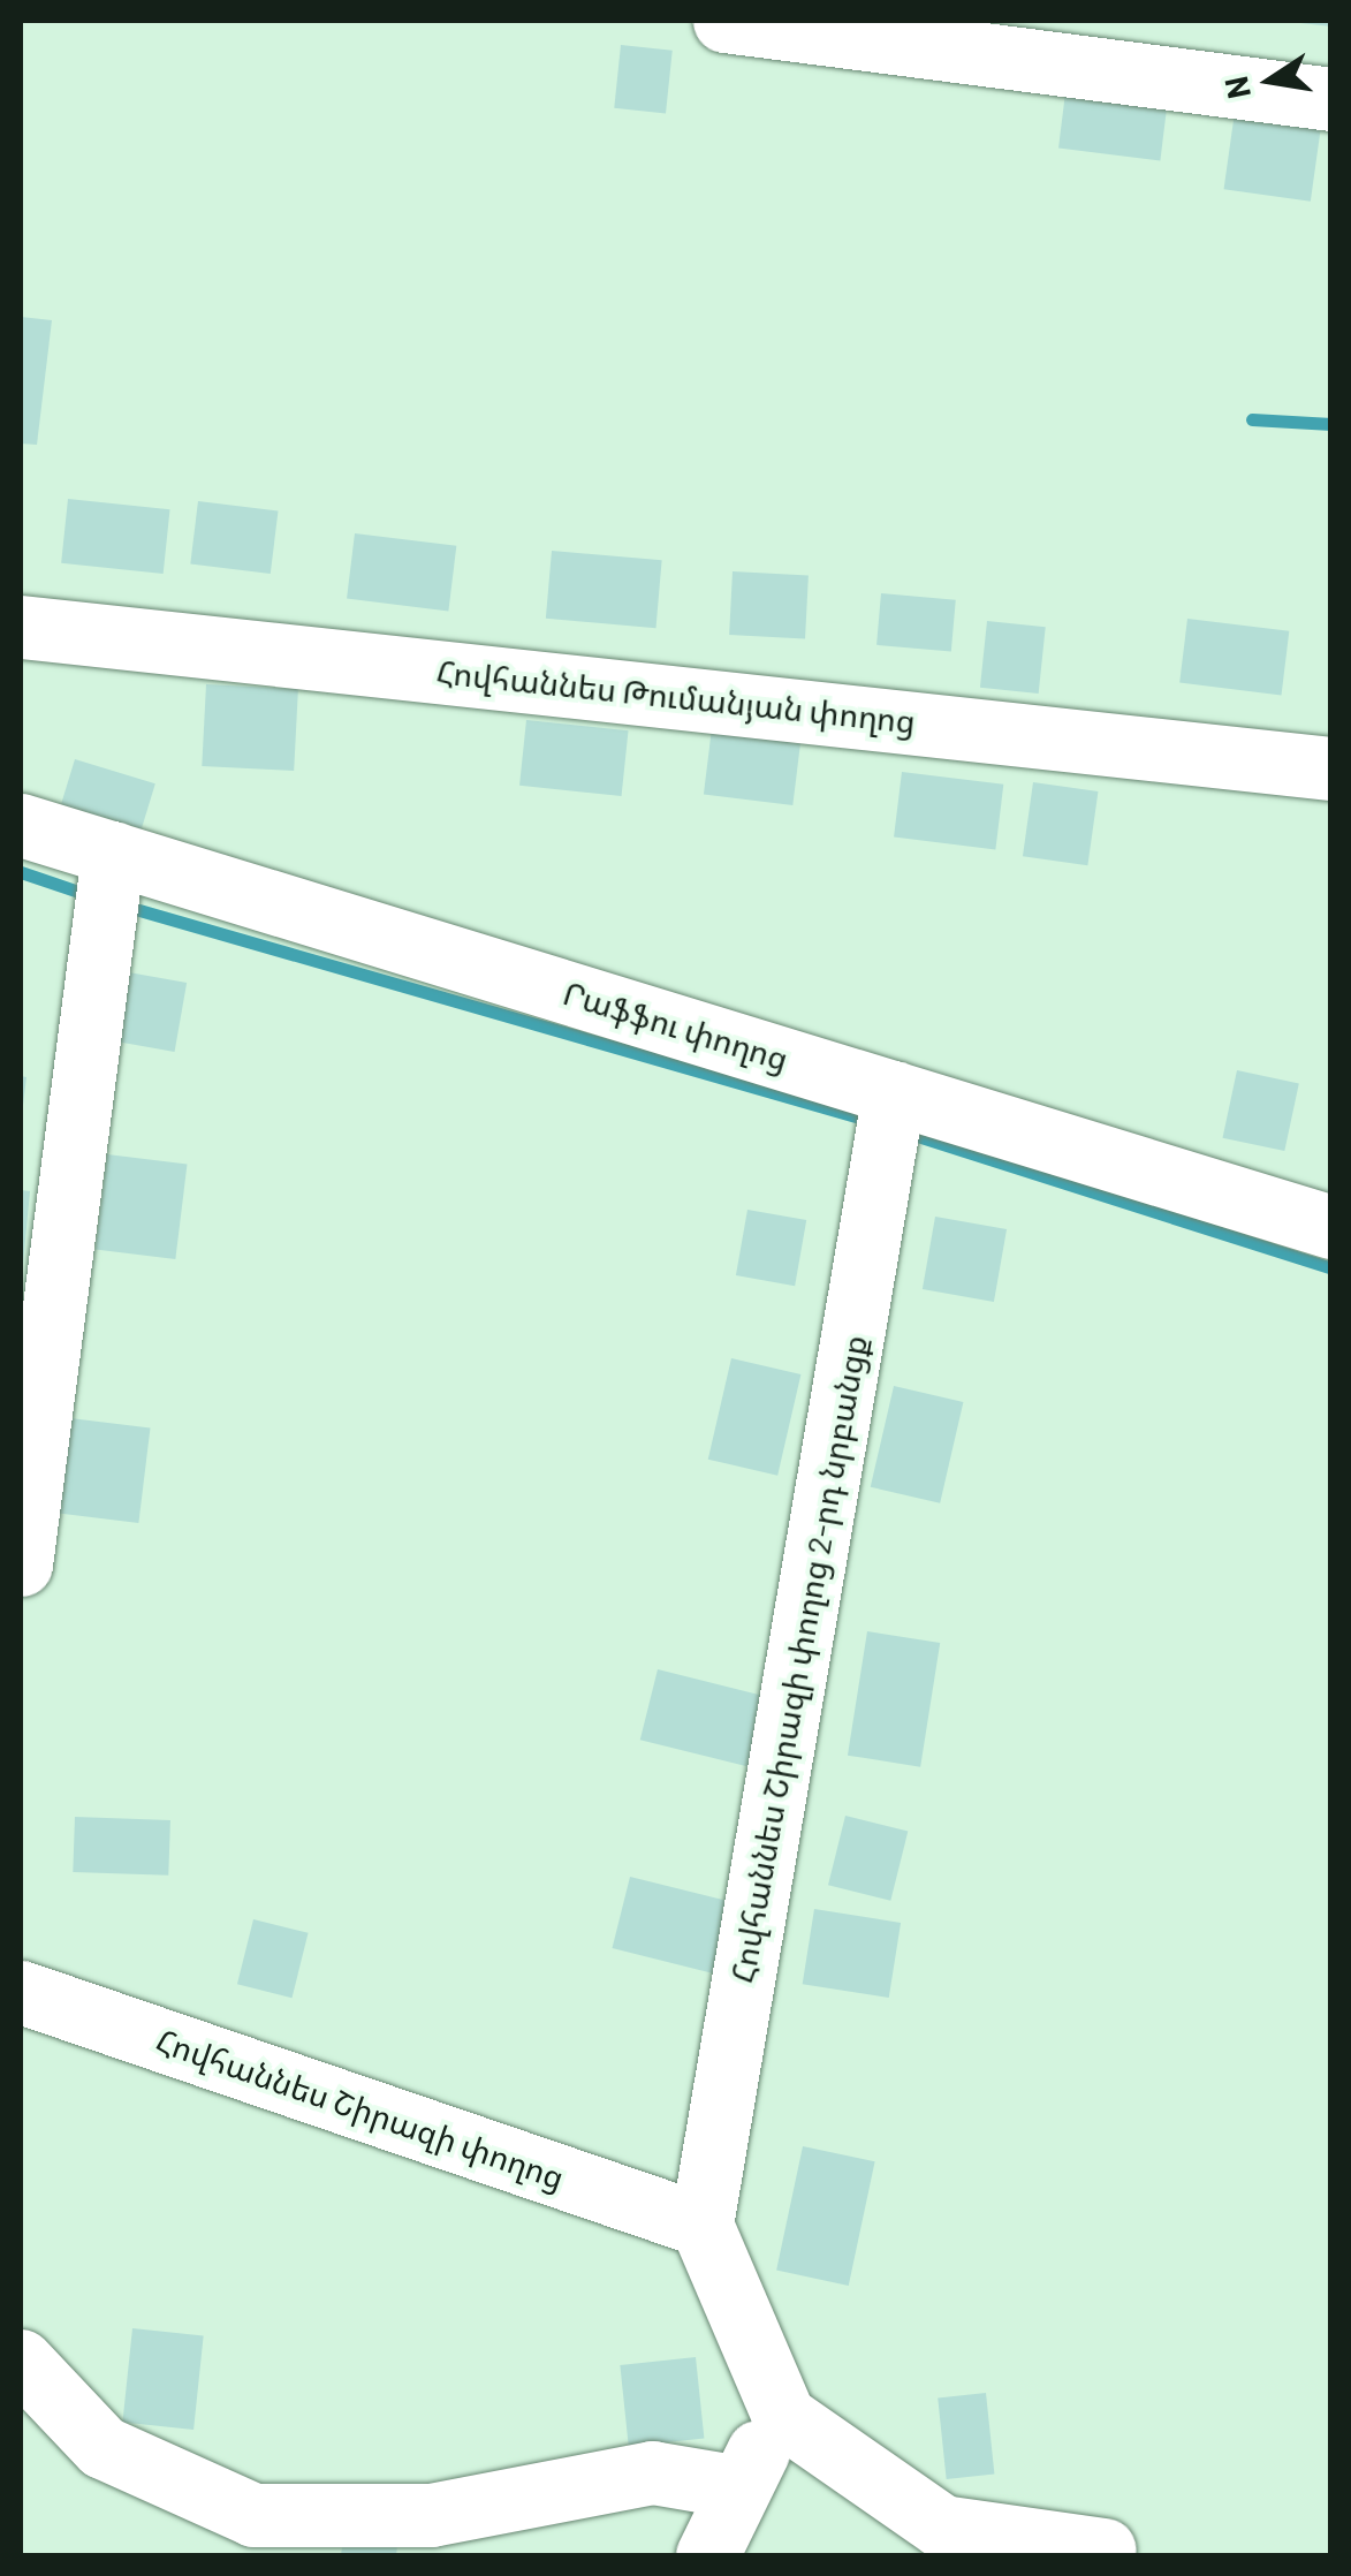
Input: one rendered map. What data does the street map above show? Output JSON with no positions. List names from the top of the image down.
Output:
{
  "streets": {
    "street": [
      "Հովհաննես Թումանյան փողոց",
      "Րաֆֆու փողոց",
      "Հովհաննես Շիրազի փողոց 2-րդ նրբանցք",
      "Հովհաննես Շիրազի փողոց"
    ]
  },
  "crossings": [
    ["Րաֆֆու փողոց", "Հովհաննես Շիրազի փողոց 2-րդ նրբանցք"],
    ["Հովհաննես Շիրազի փողոց 2-րդ նրբանցք", "Հովհաննես Շիրազի փողոց"]
  ],
  "north": "left"
}
